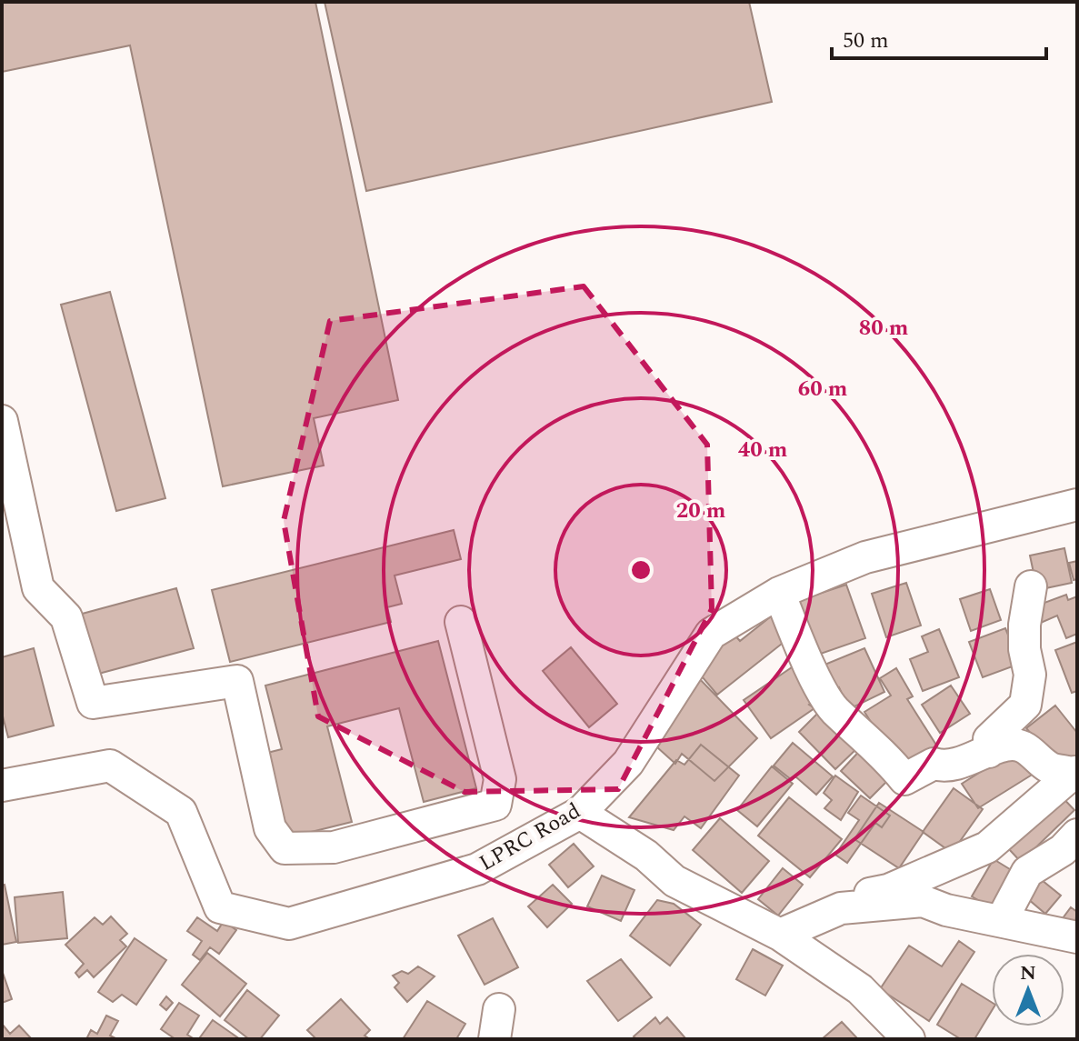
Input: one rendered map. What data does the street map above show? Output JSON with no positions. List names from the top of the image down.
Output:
{
  "streets": {
    "street": ["LPRC Road"]
  },
  "scale_bar": "50 m",
  "north": "top",
  "rings": [
    "80 m",
    "60 m",
    "40 m",
    "20 m"
  ]
}
